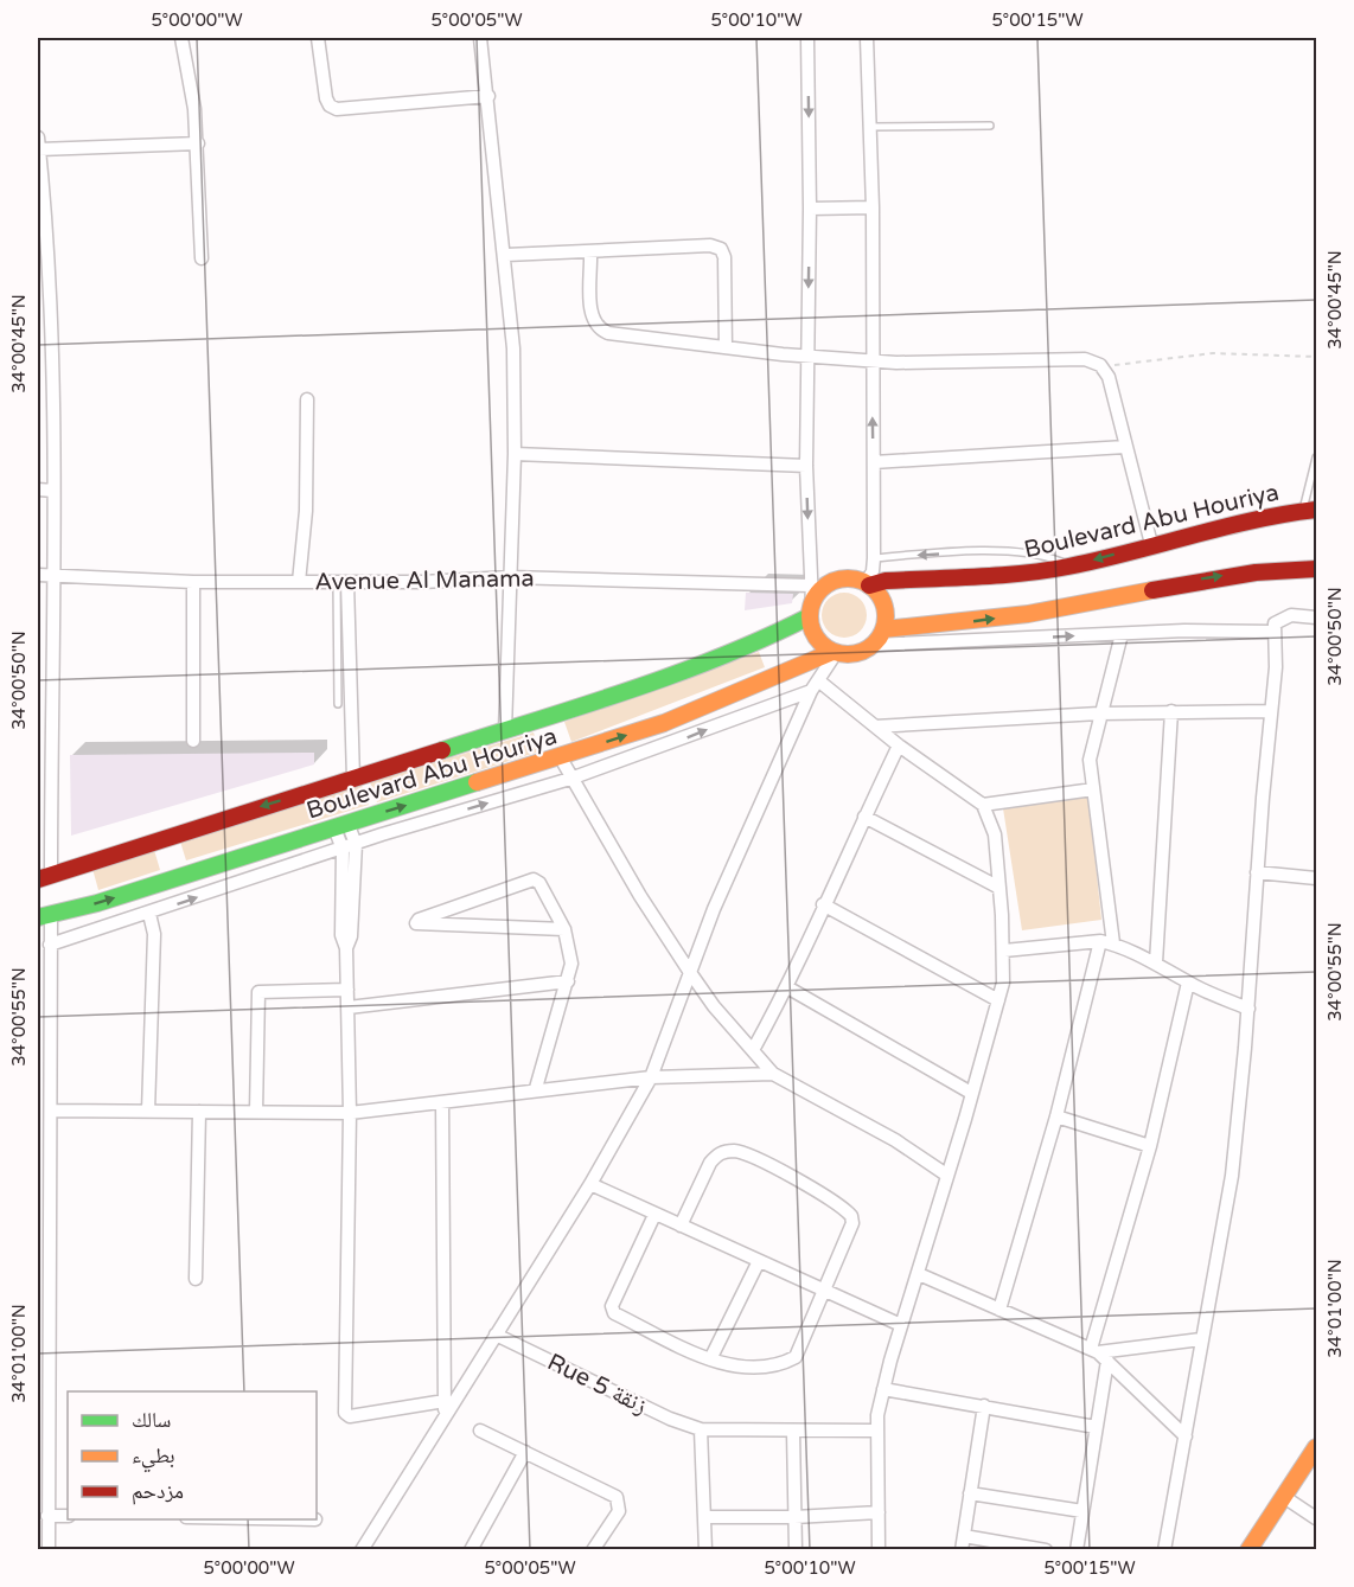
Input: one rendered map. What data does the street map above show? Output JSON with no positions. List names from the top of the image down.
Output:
{
  "streets": {
    "main road": ["Boulevard Abu Houriya"],
    "street": ["Avenue Al Manama", "Rue 5 زنقة"]
  },
  "legend": ["سالك", "بطيء", "مزدحم"],
  "coordinates": [
    "5°00'00\"W",
    "5°00'05\"W",
    "5°00'10\"W",
    "5°00'15\"W",
    "34°00'45\"N",
    "34°00'50\"N",
    "34°00'55\"N",
    "34°01'00\"N"
  ]
}
